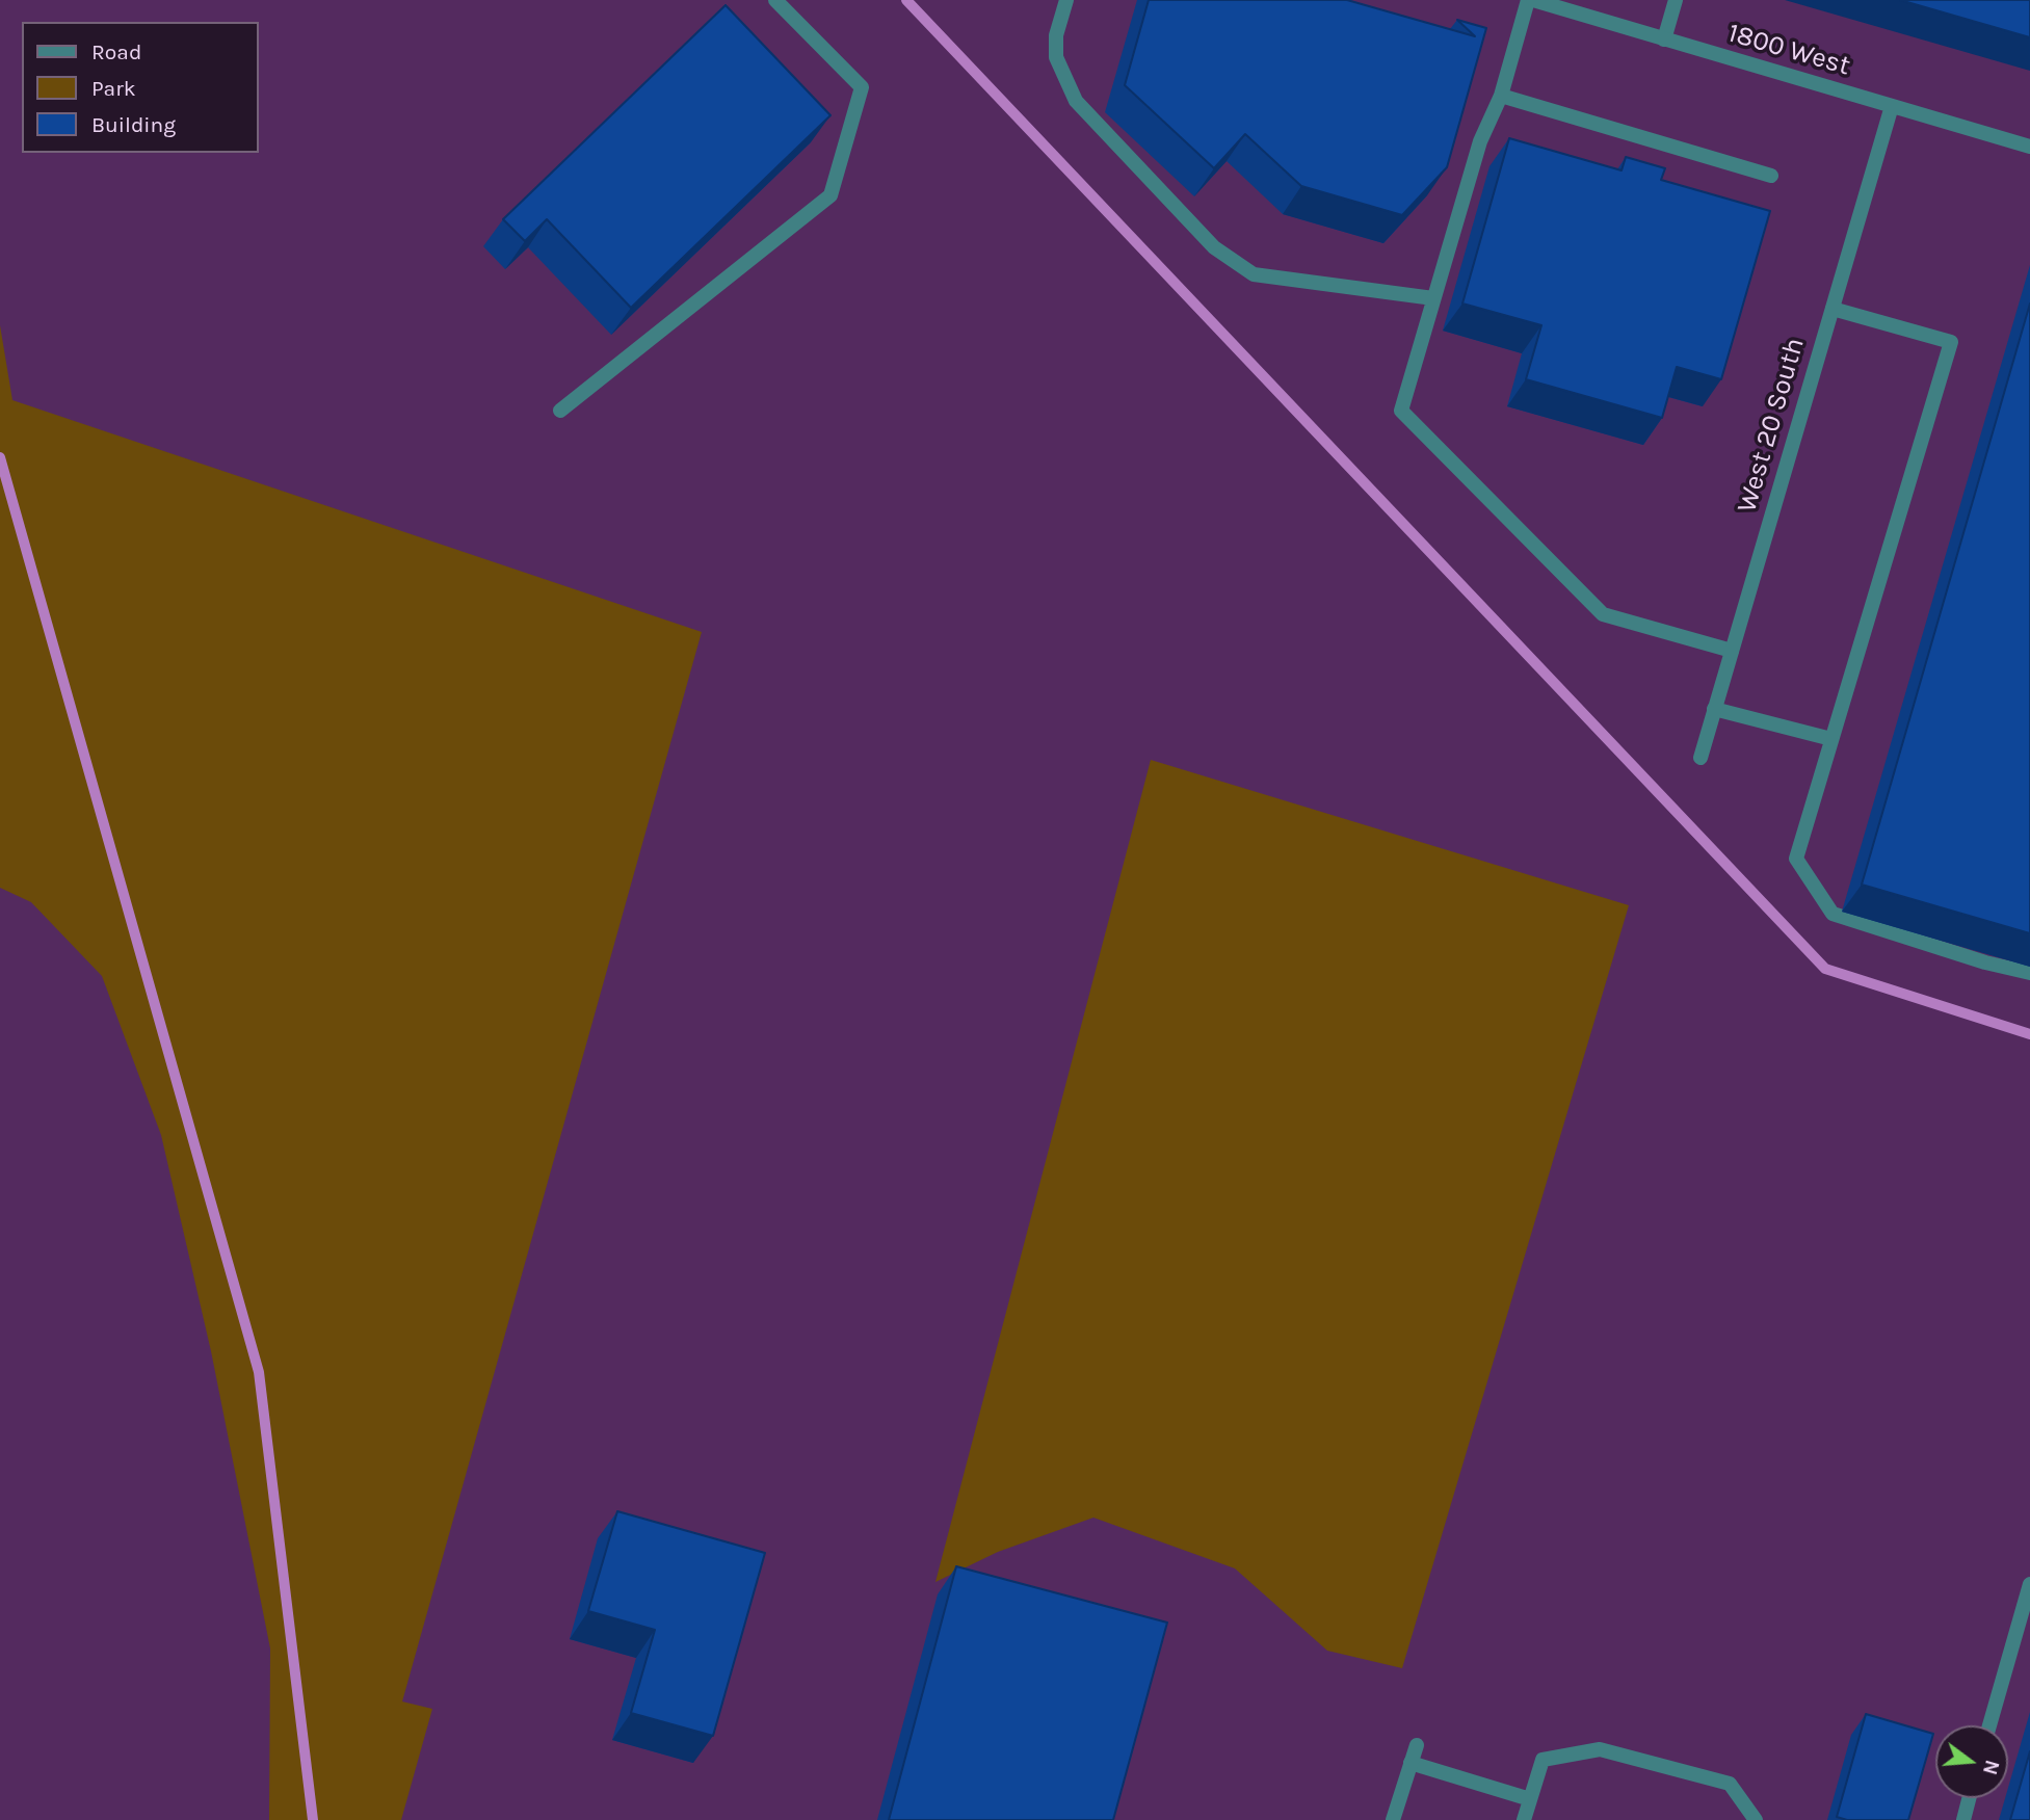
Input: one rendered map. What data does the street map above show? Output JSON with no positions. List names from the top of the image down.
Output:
{
  "streets": {
    "street": ["1800 West", "West 20 South"]
  },
  "crossings": [
    ["1800 West", "West 20 South"]
  ],
  "legend": ["Road", "Park", "Building"],
  "north": "right"
}
